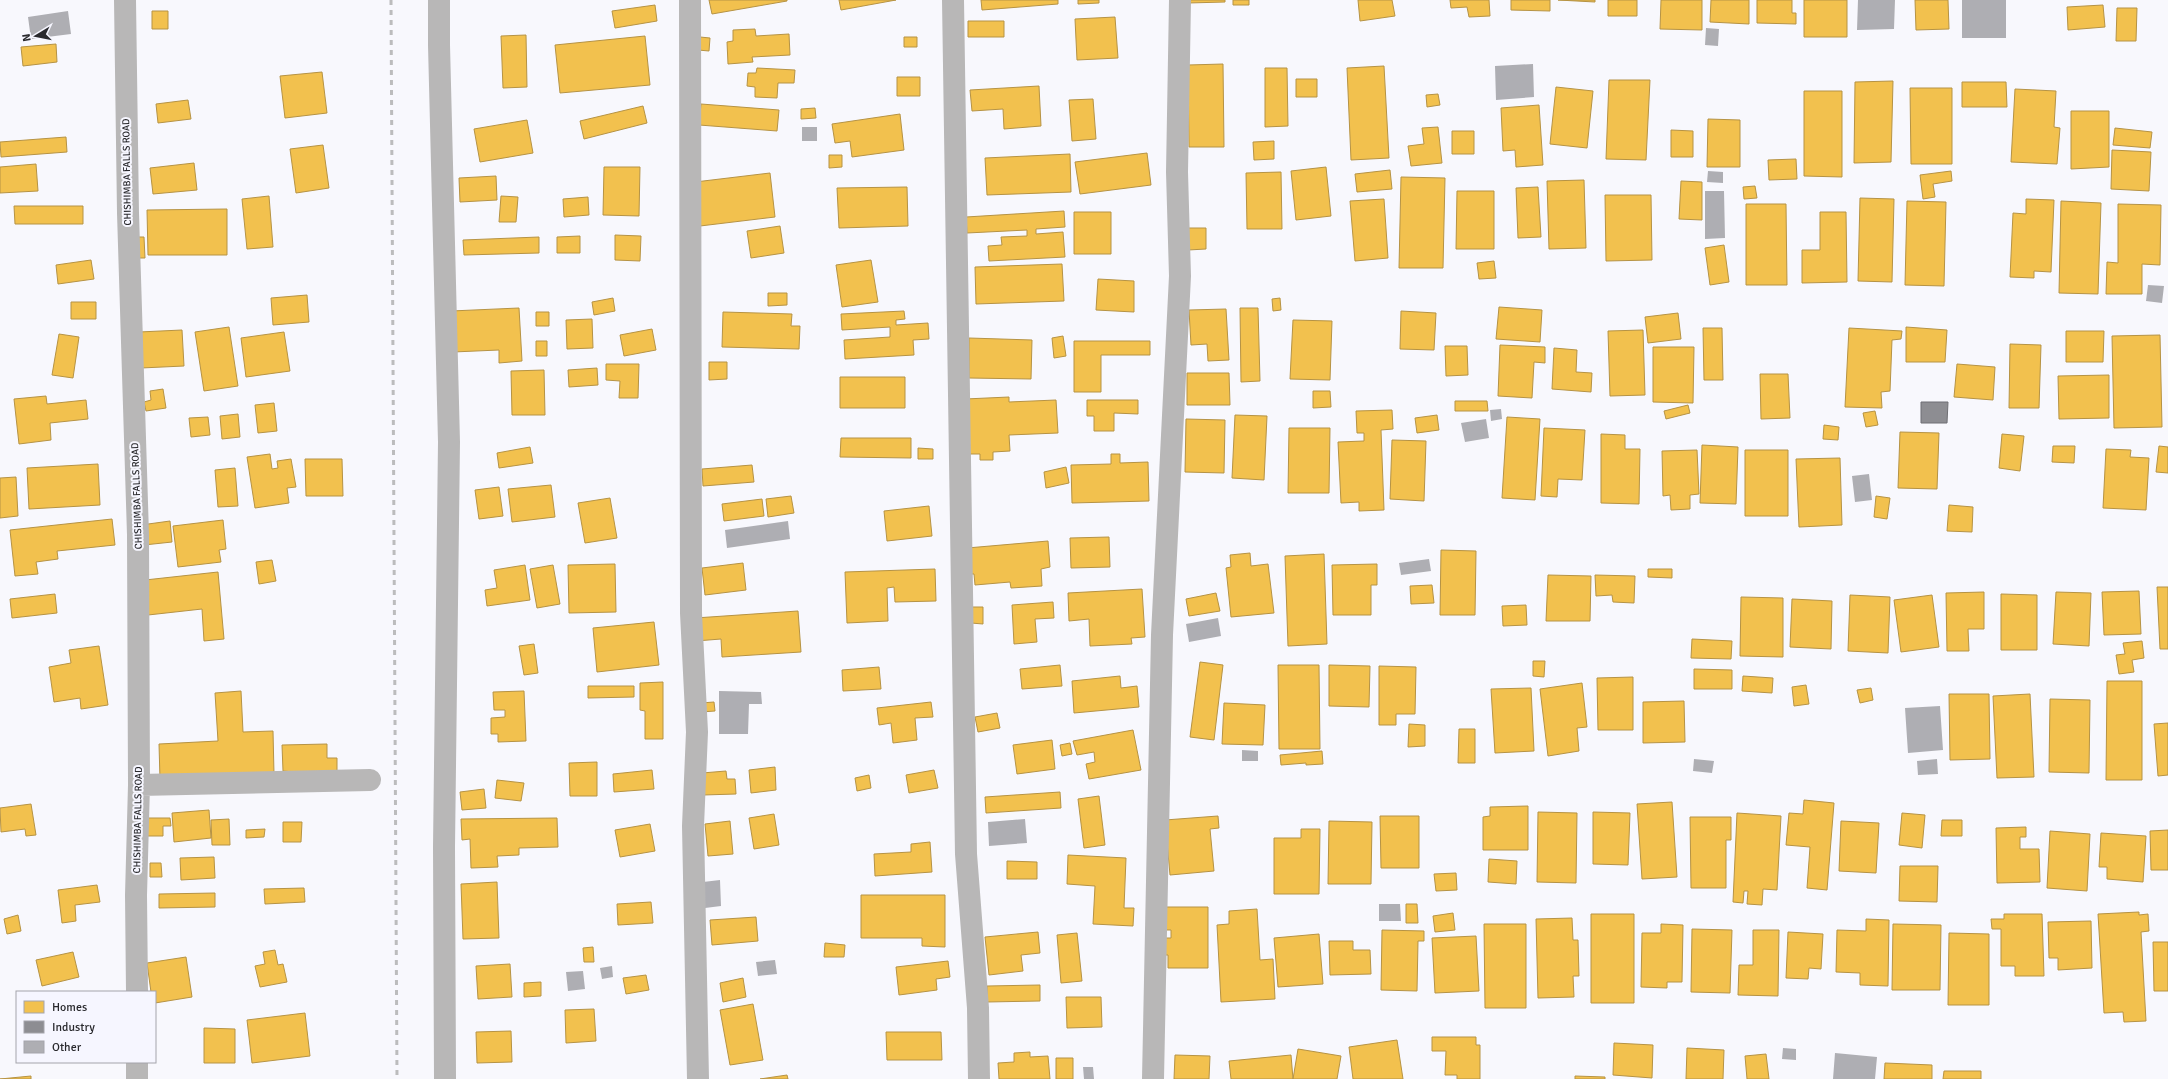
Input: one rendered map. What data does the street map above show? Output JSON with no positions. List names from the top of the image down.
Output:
{
  "streets": {
    "street": ["CHISHIMBA FALLS ROAD"]
  },
  "legend": ["Homes", "Industry", "Other"],
  "north": "left"
}
